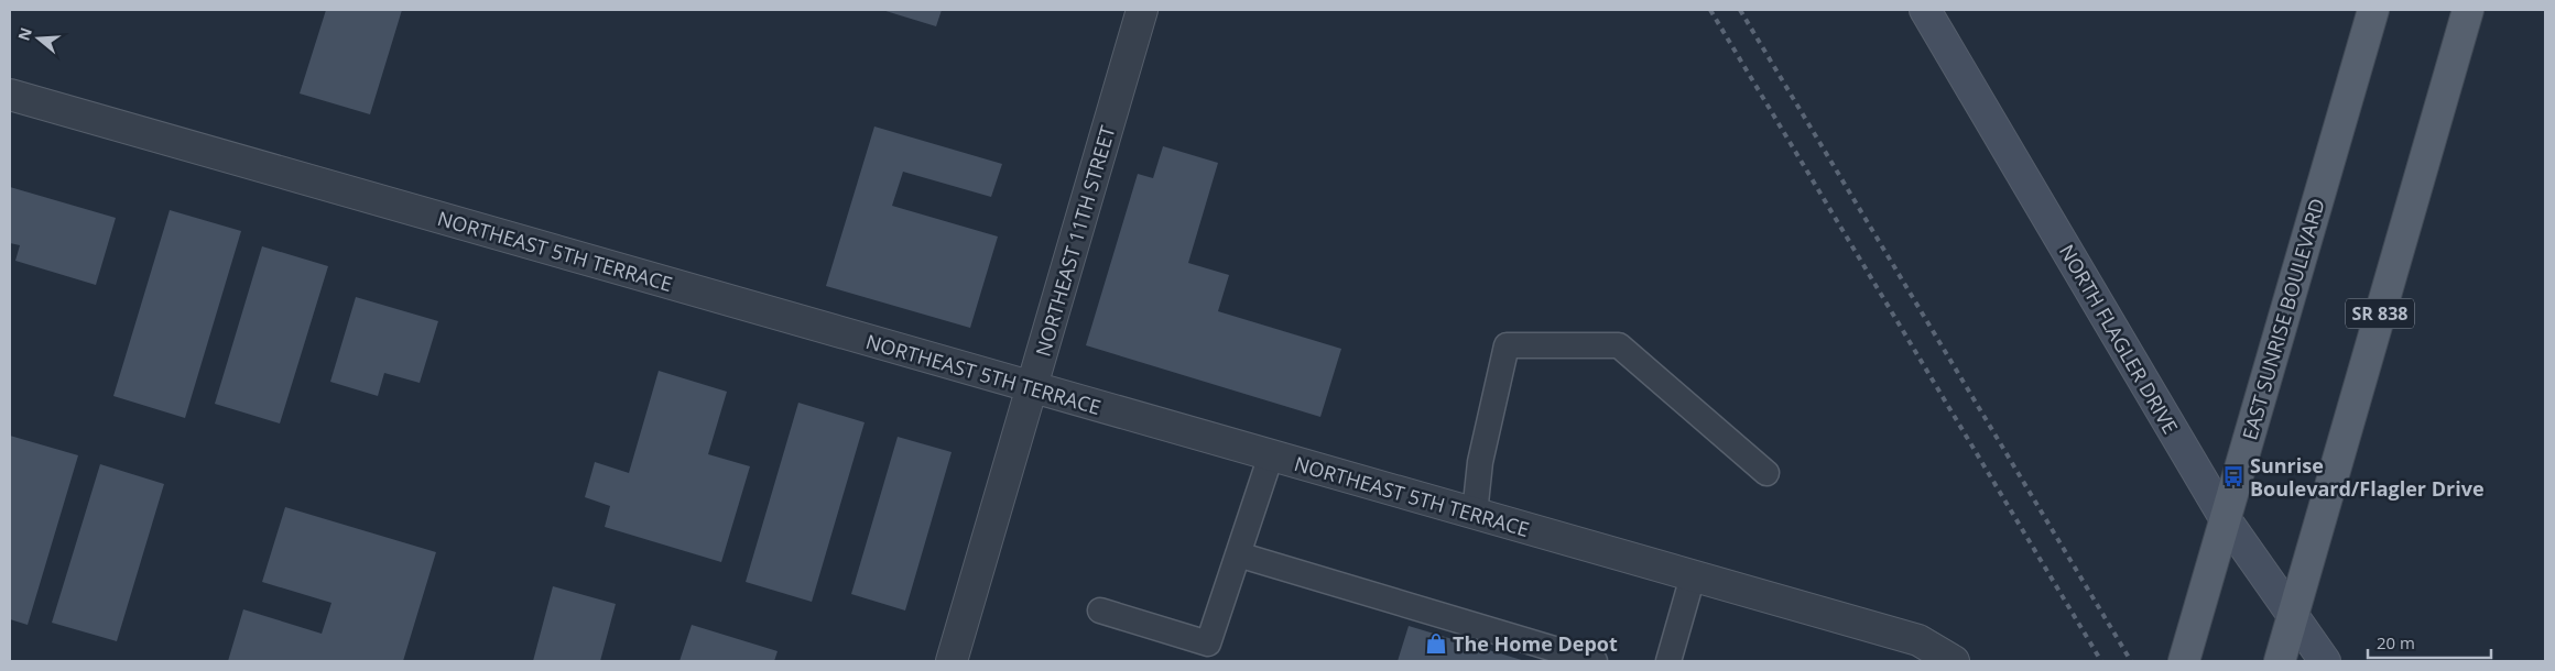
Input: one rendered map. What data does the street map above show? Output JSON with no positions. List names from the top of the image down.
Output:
{
  "streets": {
    "main road": ["SR 838", "EAST SUNRISE BOULEVARD"],
    "street": ["NORTHEAST 11TH STREET", "NORTHEAST 5TH TERRACE", "NORTH FLAGLER DRIVE"]
  },
  "crossings": [
    ["NORTHEAST 11TH STREET", "NORTHEAST 5TH TERRACE"],
    ["SR 838", "NORTH FLAGLER DRIVE"],
    ["EAST SUNRISE BOULEVARD", "NORTH FLAGLER DRIVE"]
  ],
  "places": {
    "bus stop": ["Sunrise Boulevard/Flagler Drive"],
    "shop": ["The Home Depot"]
  },
  "scale_bar": "20 m",
  "north": "left"
}
